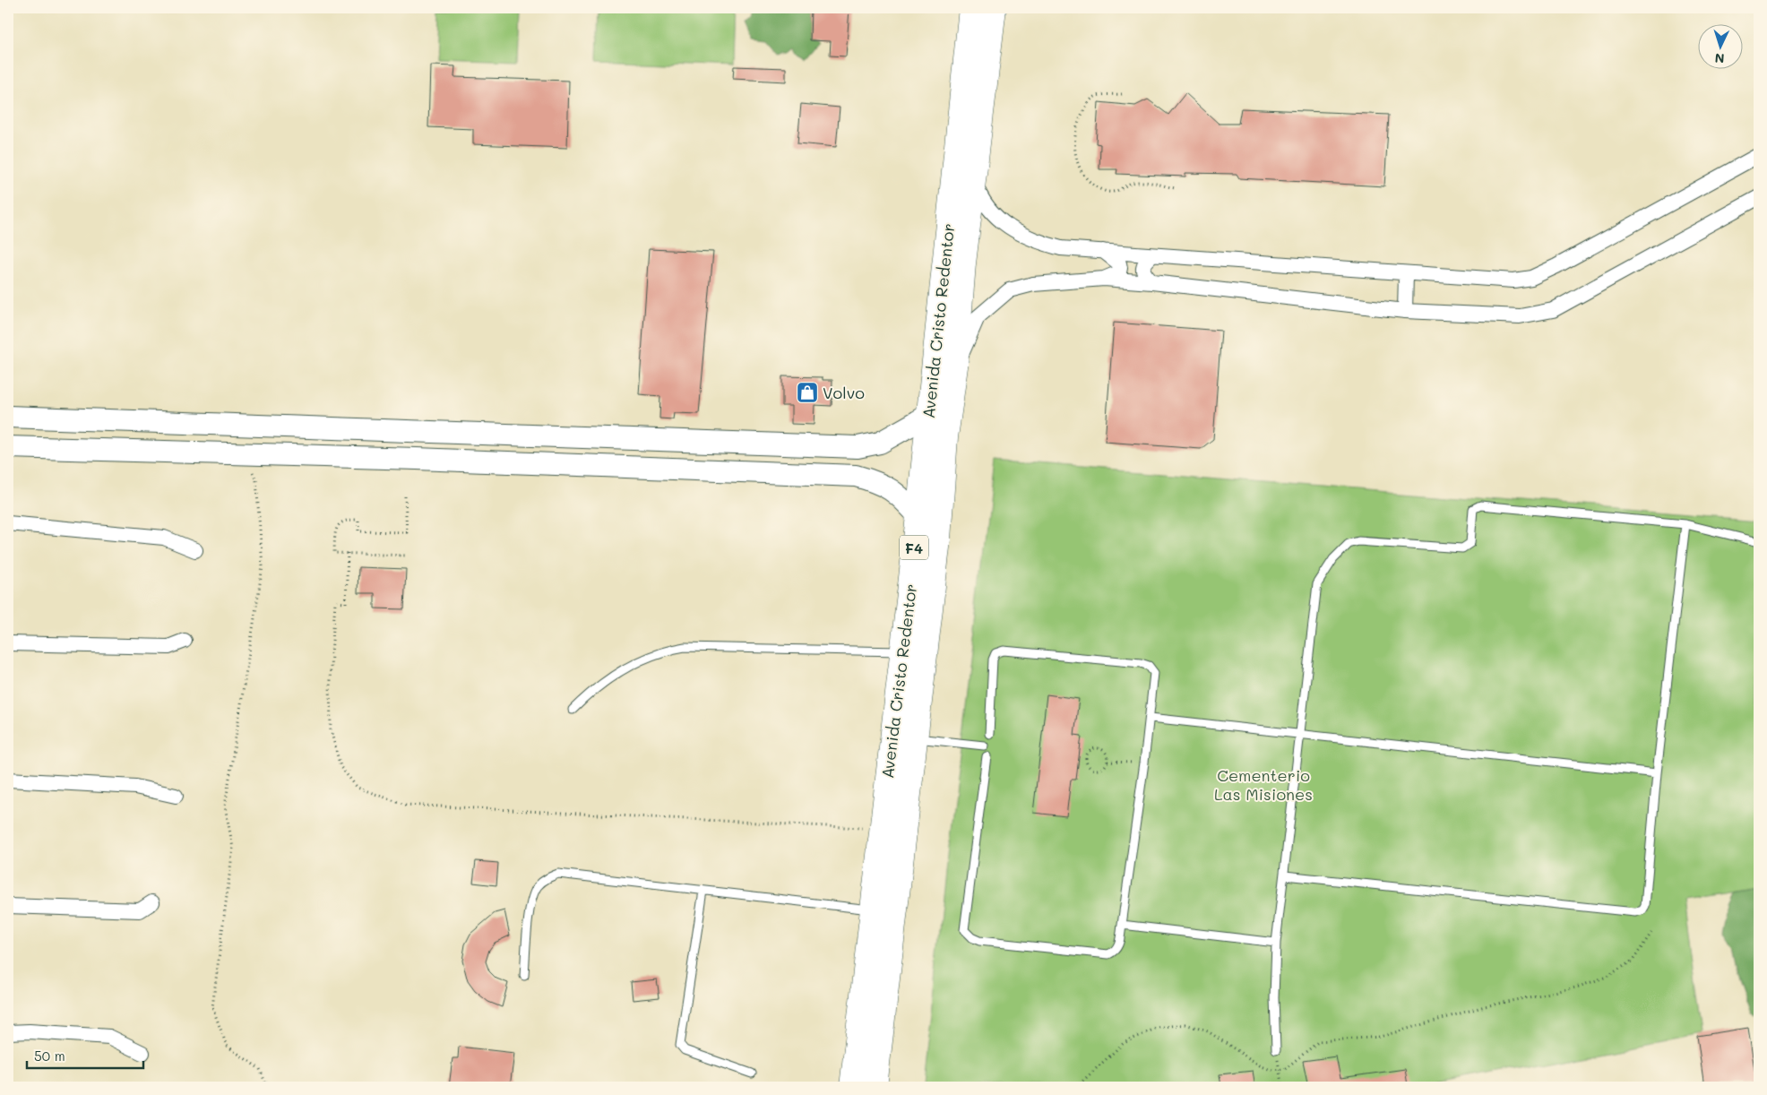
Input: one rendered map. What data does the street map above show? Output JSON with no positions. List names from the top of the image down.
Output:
{
  "streets": {
    "highway": ["Avenida Cristo Redentor", "F4"]
  },
  "parks": ["Cementerio Las Misiones"],
  "places": {
    "shop": ["Volvo"]
  },
  "scale_bar": "50 m",
  "north": "bottom"
}
